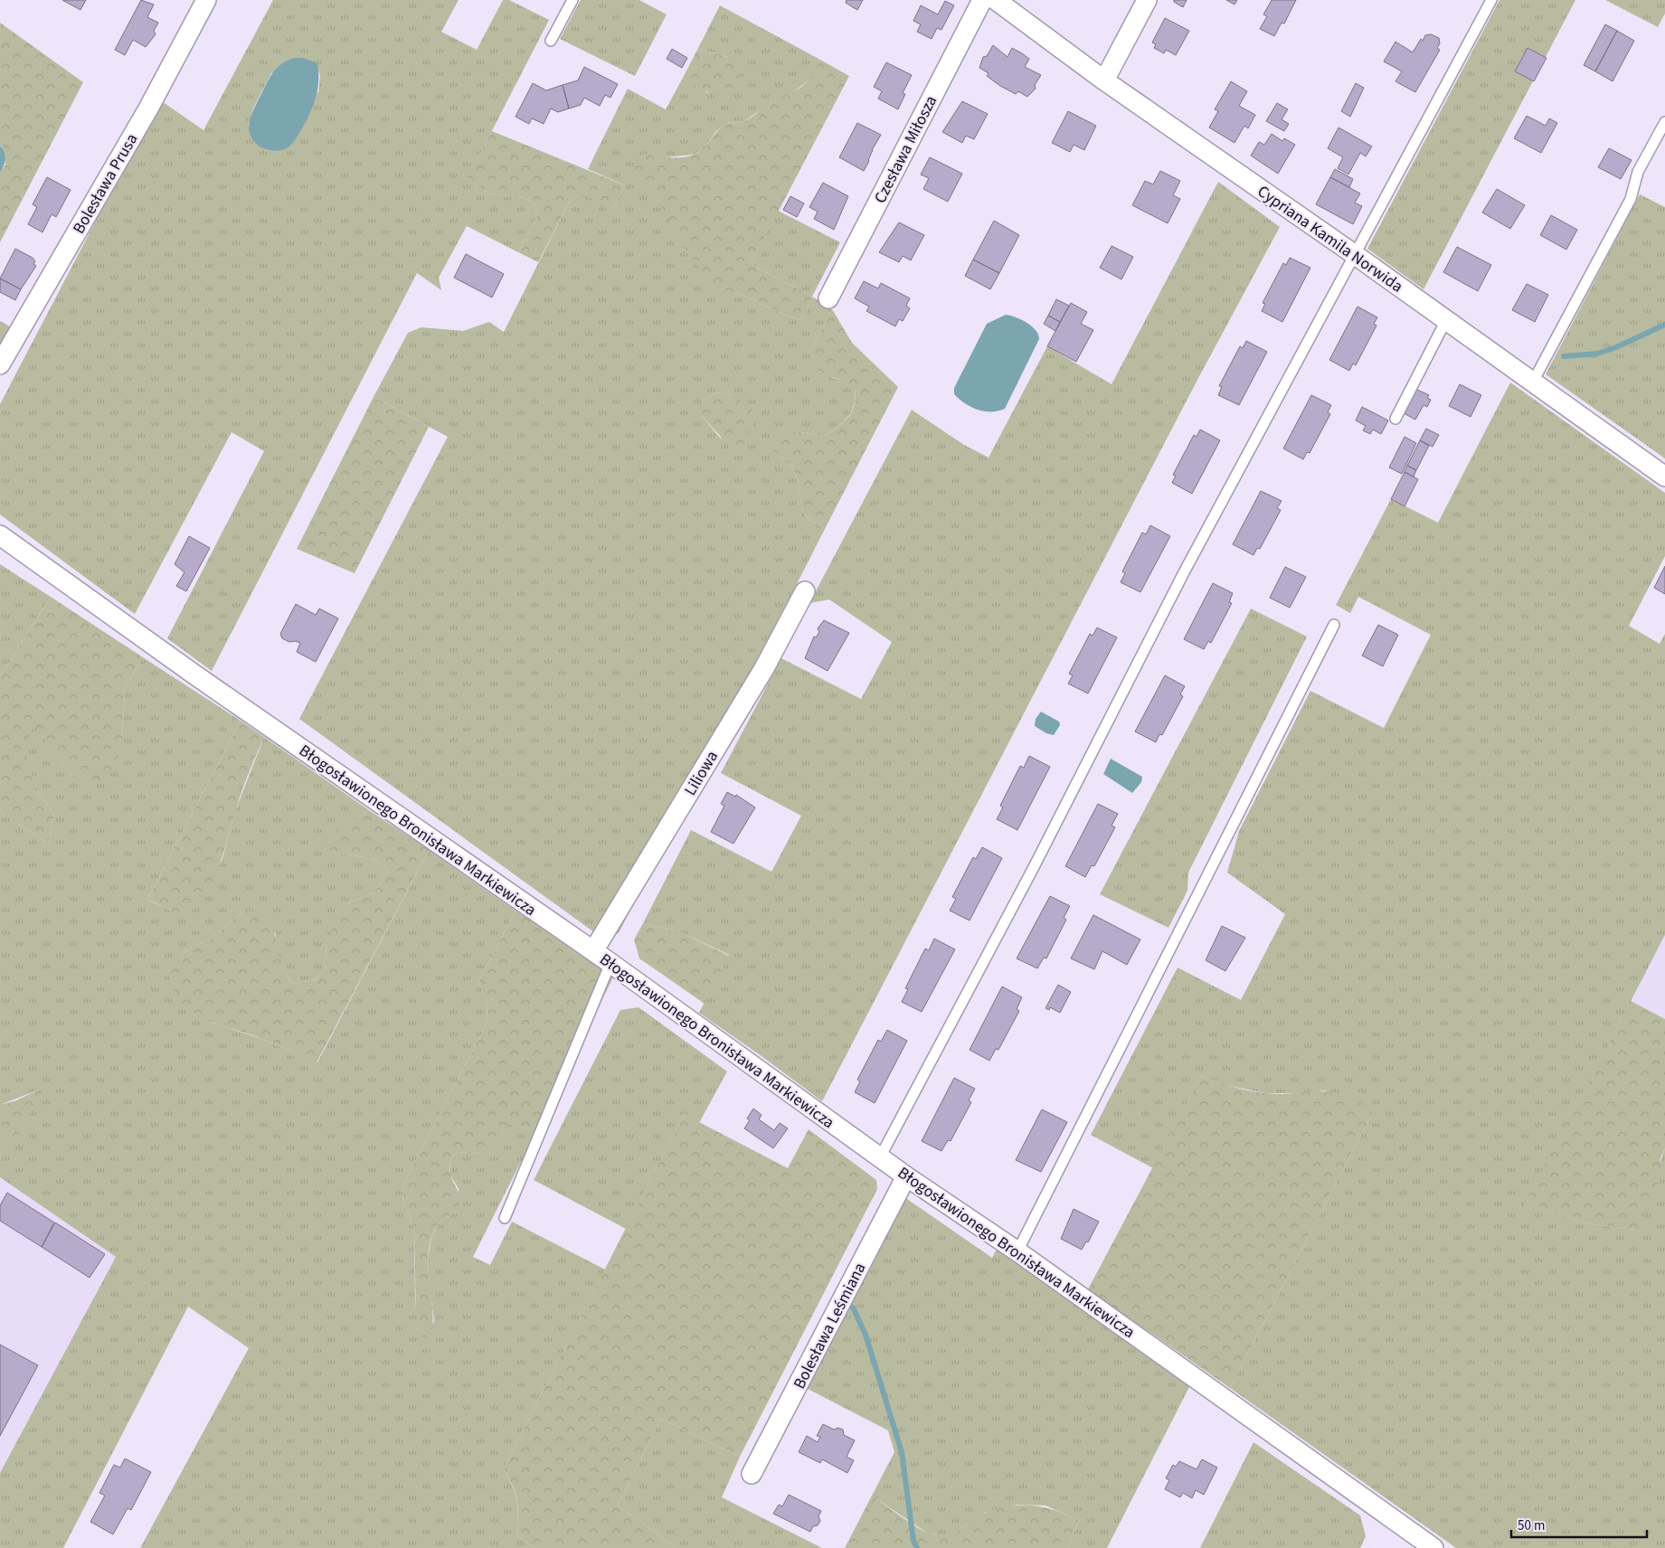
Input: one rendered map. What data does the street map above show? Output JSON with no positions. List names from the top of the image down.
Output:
{
  "streets": {
    "street": [
      "Czesława Miłosza",
      "Bolesława Prusa",
      "Cypriana Kamila Norwida",
      "Liliowa",
      "Błogosławionego Bronisława Markiewicza",
      "Bolesława Leśmiana"
    ]
  },
  "crossings": [
    ["Liliowa", "Błogosławionego Bronisława Markiewicza"],
    ["Błogosławionego Bronisława Markiewicza", "Bolesława Leśmiana"]
  ],
  "scale_bar": "50 m"
}
